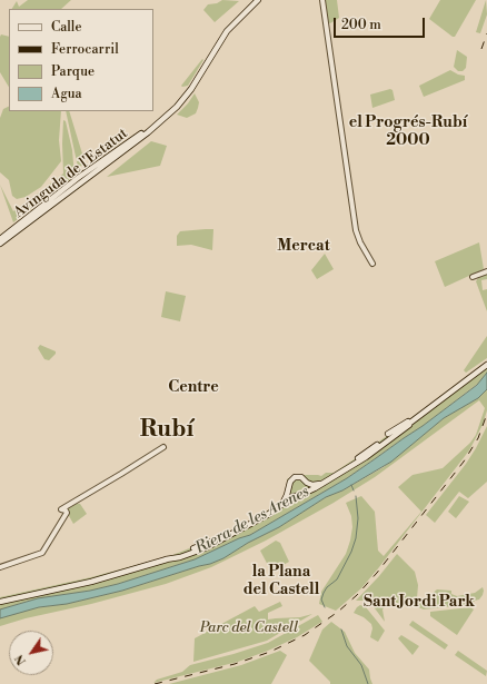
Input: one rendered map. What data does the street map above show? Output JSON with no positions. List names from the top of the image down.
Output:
{
  "streets": {
    "main road": ["Avinguda de l'Estatut"]
  },
  "districts": [
    "el Progrés-Rubí 2000",
    "Mercat",
    "Centre",
    "Rubí",
    "la Plana del Castell",
    "Sant Jordi Park"
  ],
  "water": ["Riera de les Arenes"],
  "parks": ["Parc del Castell"],
  "legend": [
    "Calle",
    "Ferrocarril",
    "Parque",
    "Agua"
  ],
  "scale_bar": "200 m",
  "north": "bottom left"
}
